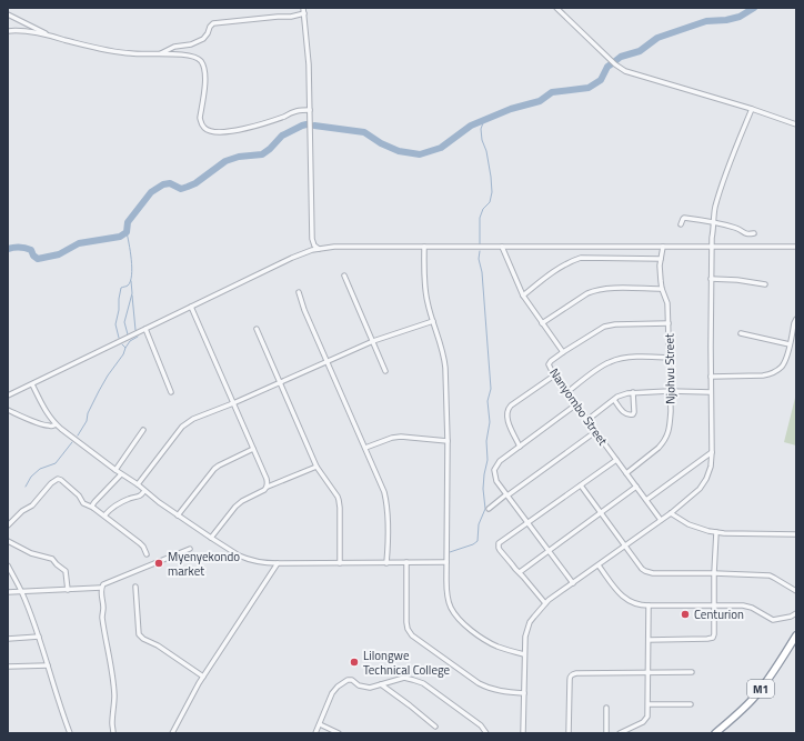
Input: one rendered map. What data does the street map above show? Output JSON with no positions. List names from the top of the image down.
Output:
{
  "streets": {
    "highway": ["M1"],
    "street": ["Njohvu Street", "Nanyombo Street"]
  },
  "crossings": [
    ["Njohvu Street", "Nanyombo Street"]
  ],
  "places": ["Myenyekondo market", "Centurion", "Lilongwe Technical College"]
}
